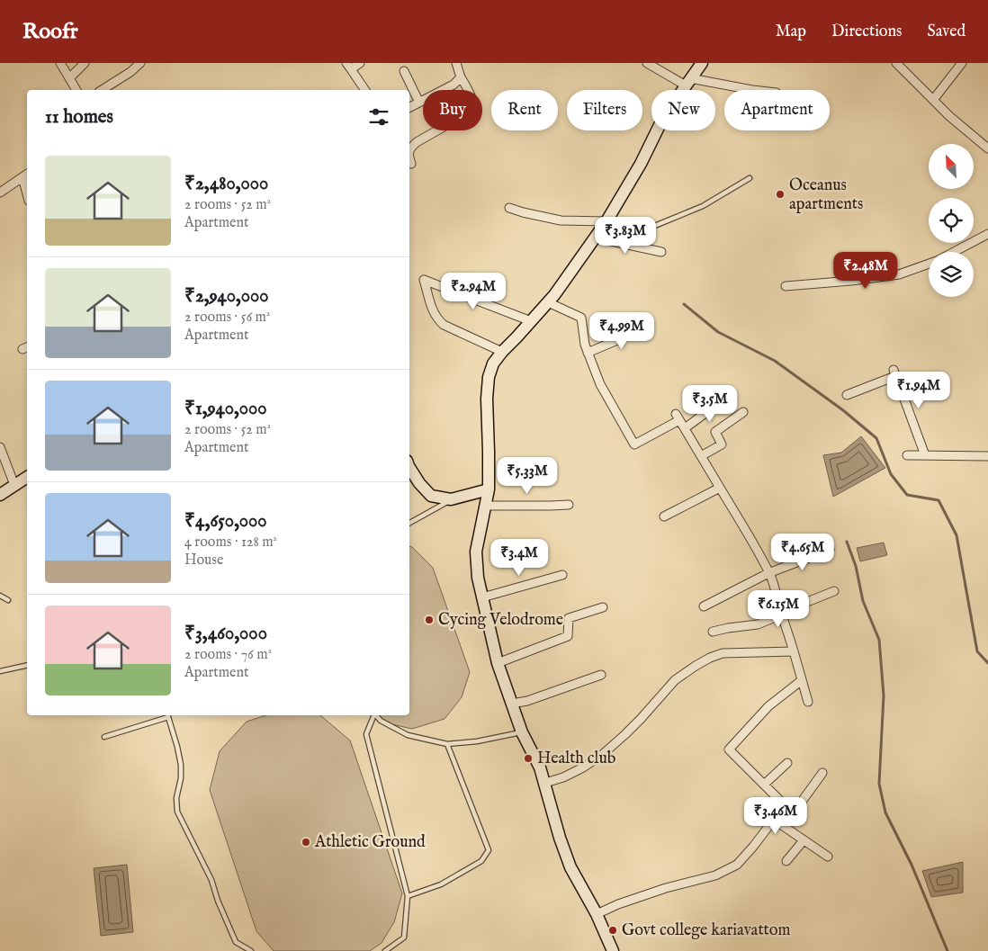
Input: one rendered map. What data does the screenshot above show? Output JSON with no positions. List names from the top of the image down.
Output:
{
  "places": [
    "Oceanus apartments",
    "Cycing Velodrome",
    "Health club",
    "Athletic Ground",
    "Govt college kariavattom"
  ],
  "north": "top left",
  "page": {
    "header": "Roofr",
    "nav": ["Map", "Directions", "Saved"],
    "chip": [
      "Buy",
      "Rent",
      "Filters",
      "New",
      "Apartment"
    ],
    "heading": "11 homes",
    "list": [
      {
        "name": "₹2,480,000",
        "note": "2 rooms · 52 m² · Apartment"
      },
      {
        "name": "₹2,940,000",
        "note": "2 rooms · 56 m² · Apartment"
      },
      {
        "name": "₹1,940,000",
        "note": "2 rooms · 52 m² · Apartment"
      },
      {
        "name": "₹4,650,000",
        "note": "4 rooms · 128 m² · House"
      },
      {
        "name": "₹3,460,000",
        "note": "2 rooms · 76 m² · Apartment"
      }
    ],
    "price": [
      "₹3.83M",
      "₹2.48M",
      "₹2.94M",
      "₹4.99M",
      "₹1.94M",
      "₹3.5M",
      "₹5.33M",
      "₹4.65M",
      "₹3.4M",
      "₹6.15M",
      "₹3.46M"
    ]
  }
}
